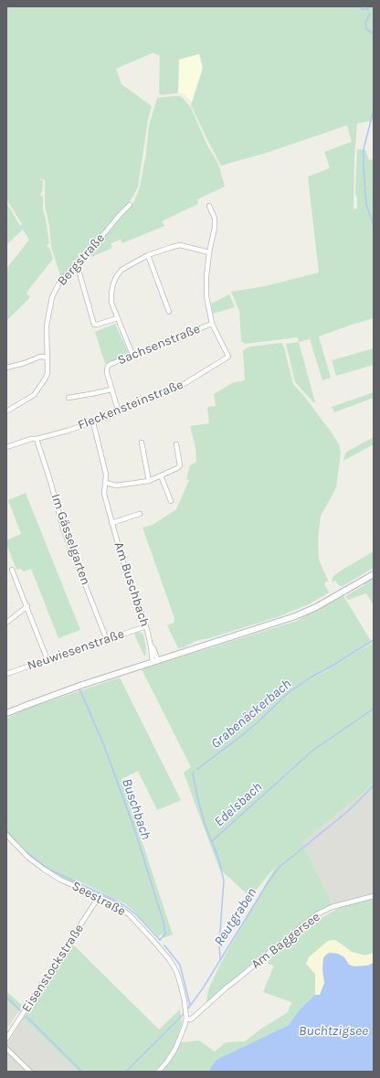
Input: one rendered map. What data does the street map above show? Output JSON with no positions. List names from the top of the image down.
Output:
{
  "streets": {
    "street": [
      "Bergstraße",
      "Sachsenstraße",
      "Fleckensteinstraße",
      "Im Gässelgarten",
      "Am Buschbach",
      "Neuwiesenstraße",
      "Seestraße",
      "Am Baggersee",
      "Eisenstockstraße"
    ]
  },
  "crossings": [
    ["Sachsenstraße", "Fleckensteinstraße"],
    ["Fleckensteinstraße", "Im Gässelgarten"],
    ["Fleckensteinstraße", "Am Buschbach"],
    ["Im Gässelgarten", "Neuwiesenstraße"],
    ["Am Buschbach", "Neuwiesenstraße"],
    ["Seestraße", "Am Baggersee"],
    ["Seestraße", "Eisenstockstraße"]
  ],
  "water": [
    "Grabenäckerbach",
    "Edelsbach",
    "Buschbach",
    "Reutgraben",
    "Buchtzigsee"
  ]
}
